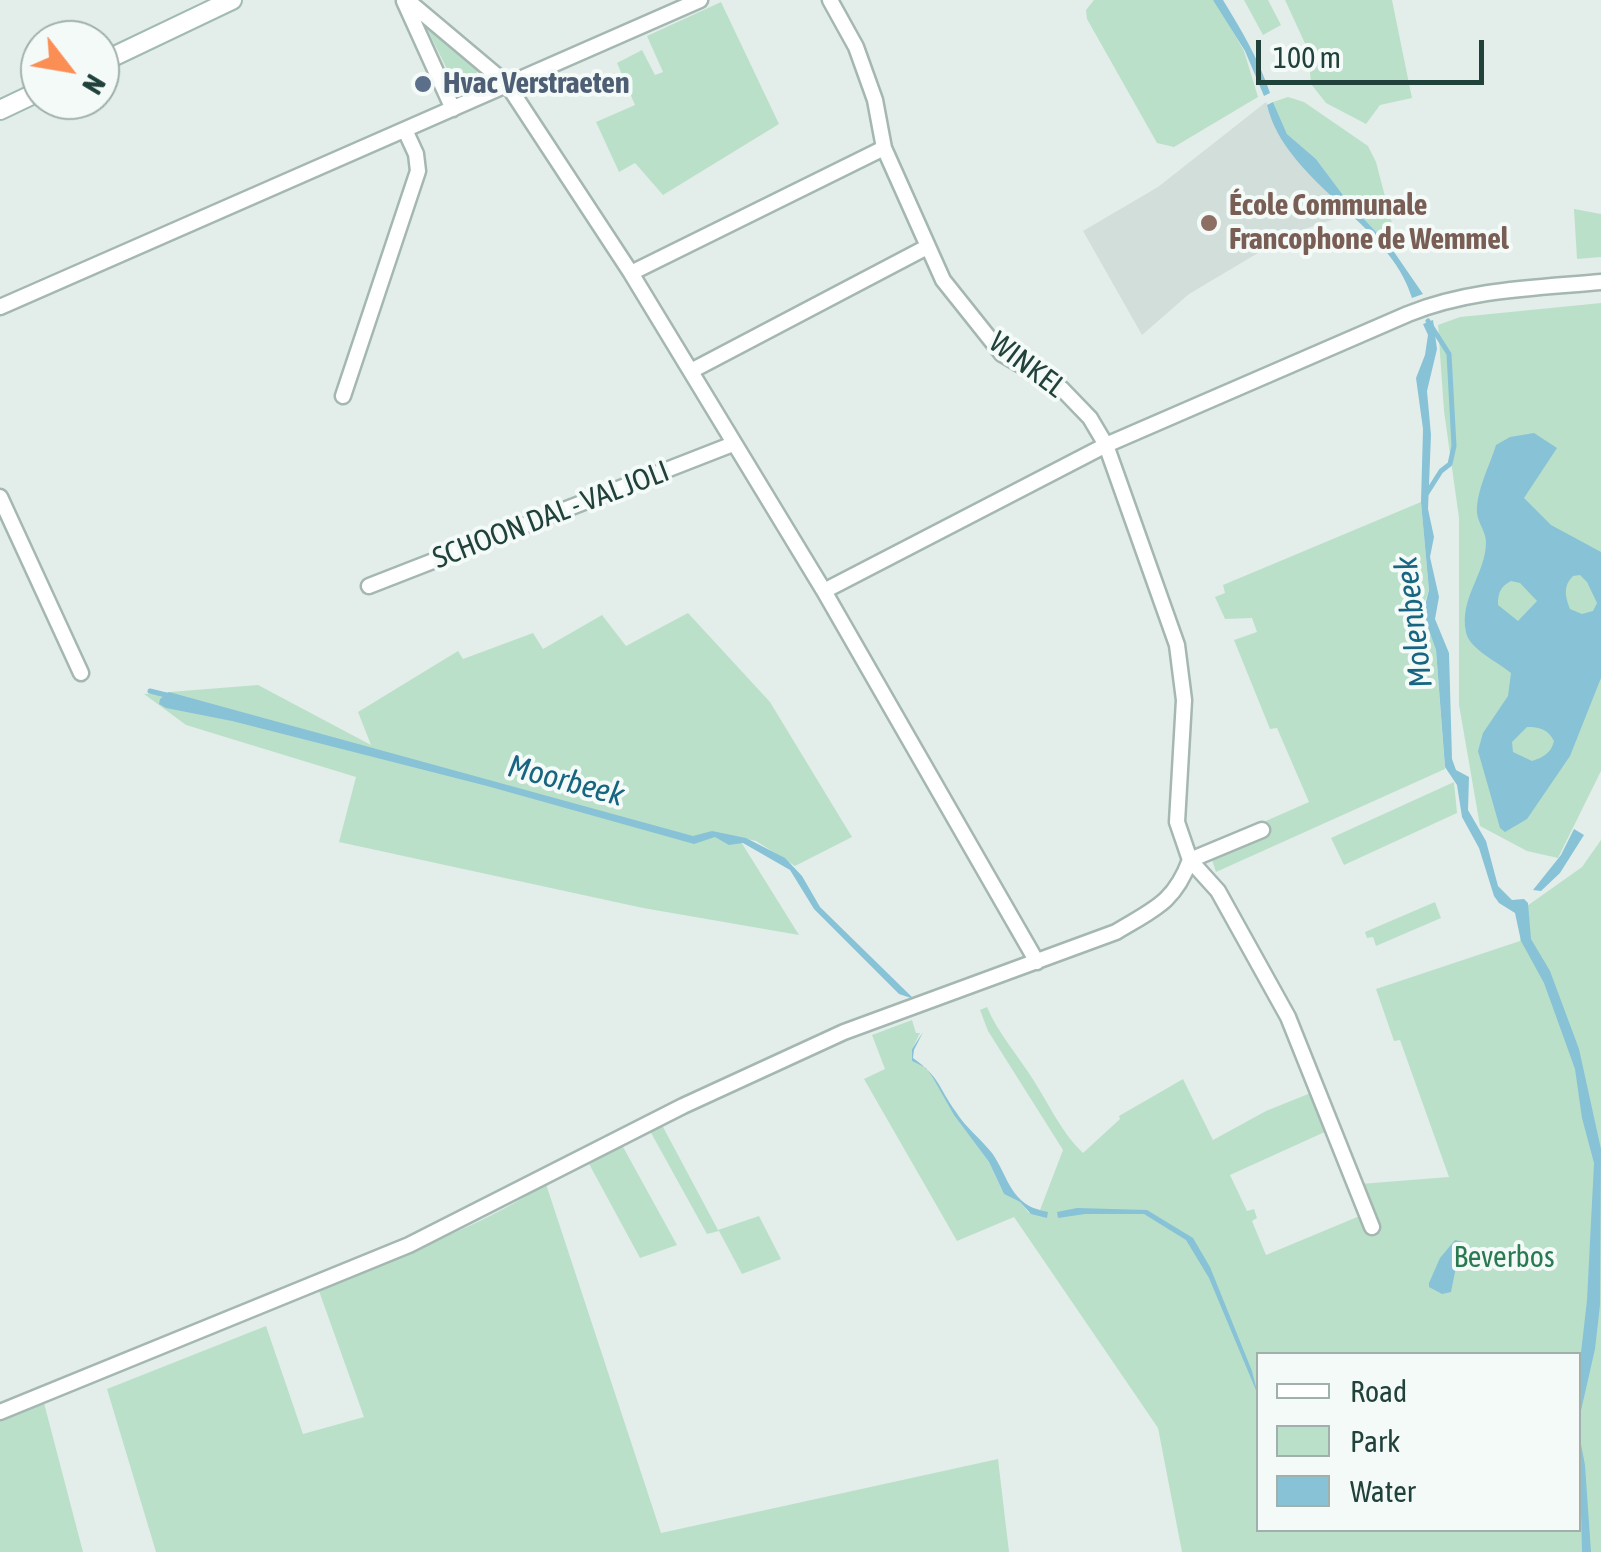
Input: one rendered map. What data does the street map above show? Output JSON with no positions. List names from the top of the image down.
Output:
{
  "streets": {
    "street": ["WINKEL", "SCHOON DAL - VAL JOLI"]
  },
  "water": ["Molenbeek", "Moorbeek"],
  "parks": ["Beverbos"],
  "places": ["Hvac Verstraeten", "École Communale Francophone de Wemmel"],
  "legend": ["Road", "Park", "Water"],
  "scale_bar": "100 m",
  "north": "bottom right"
}
